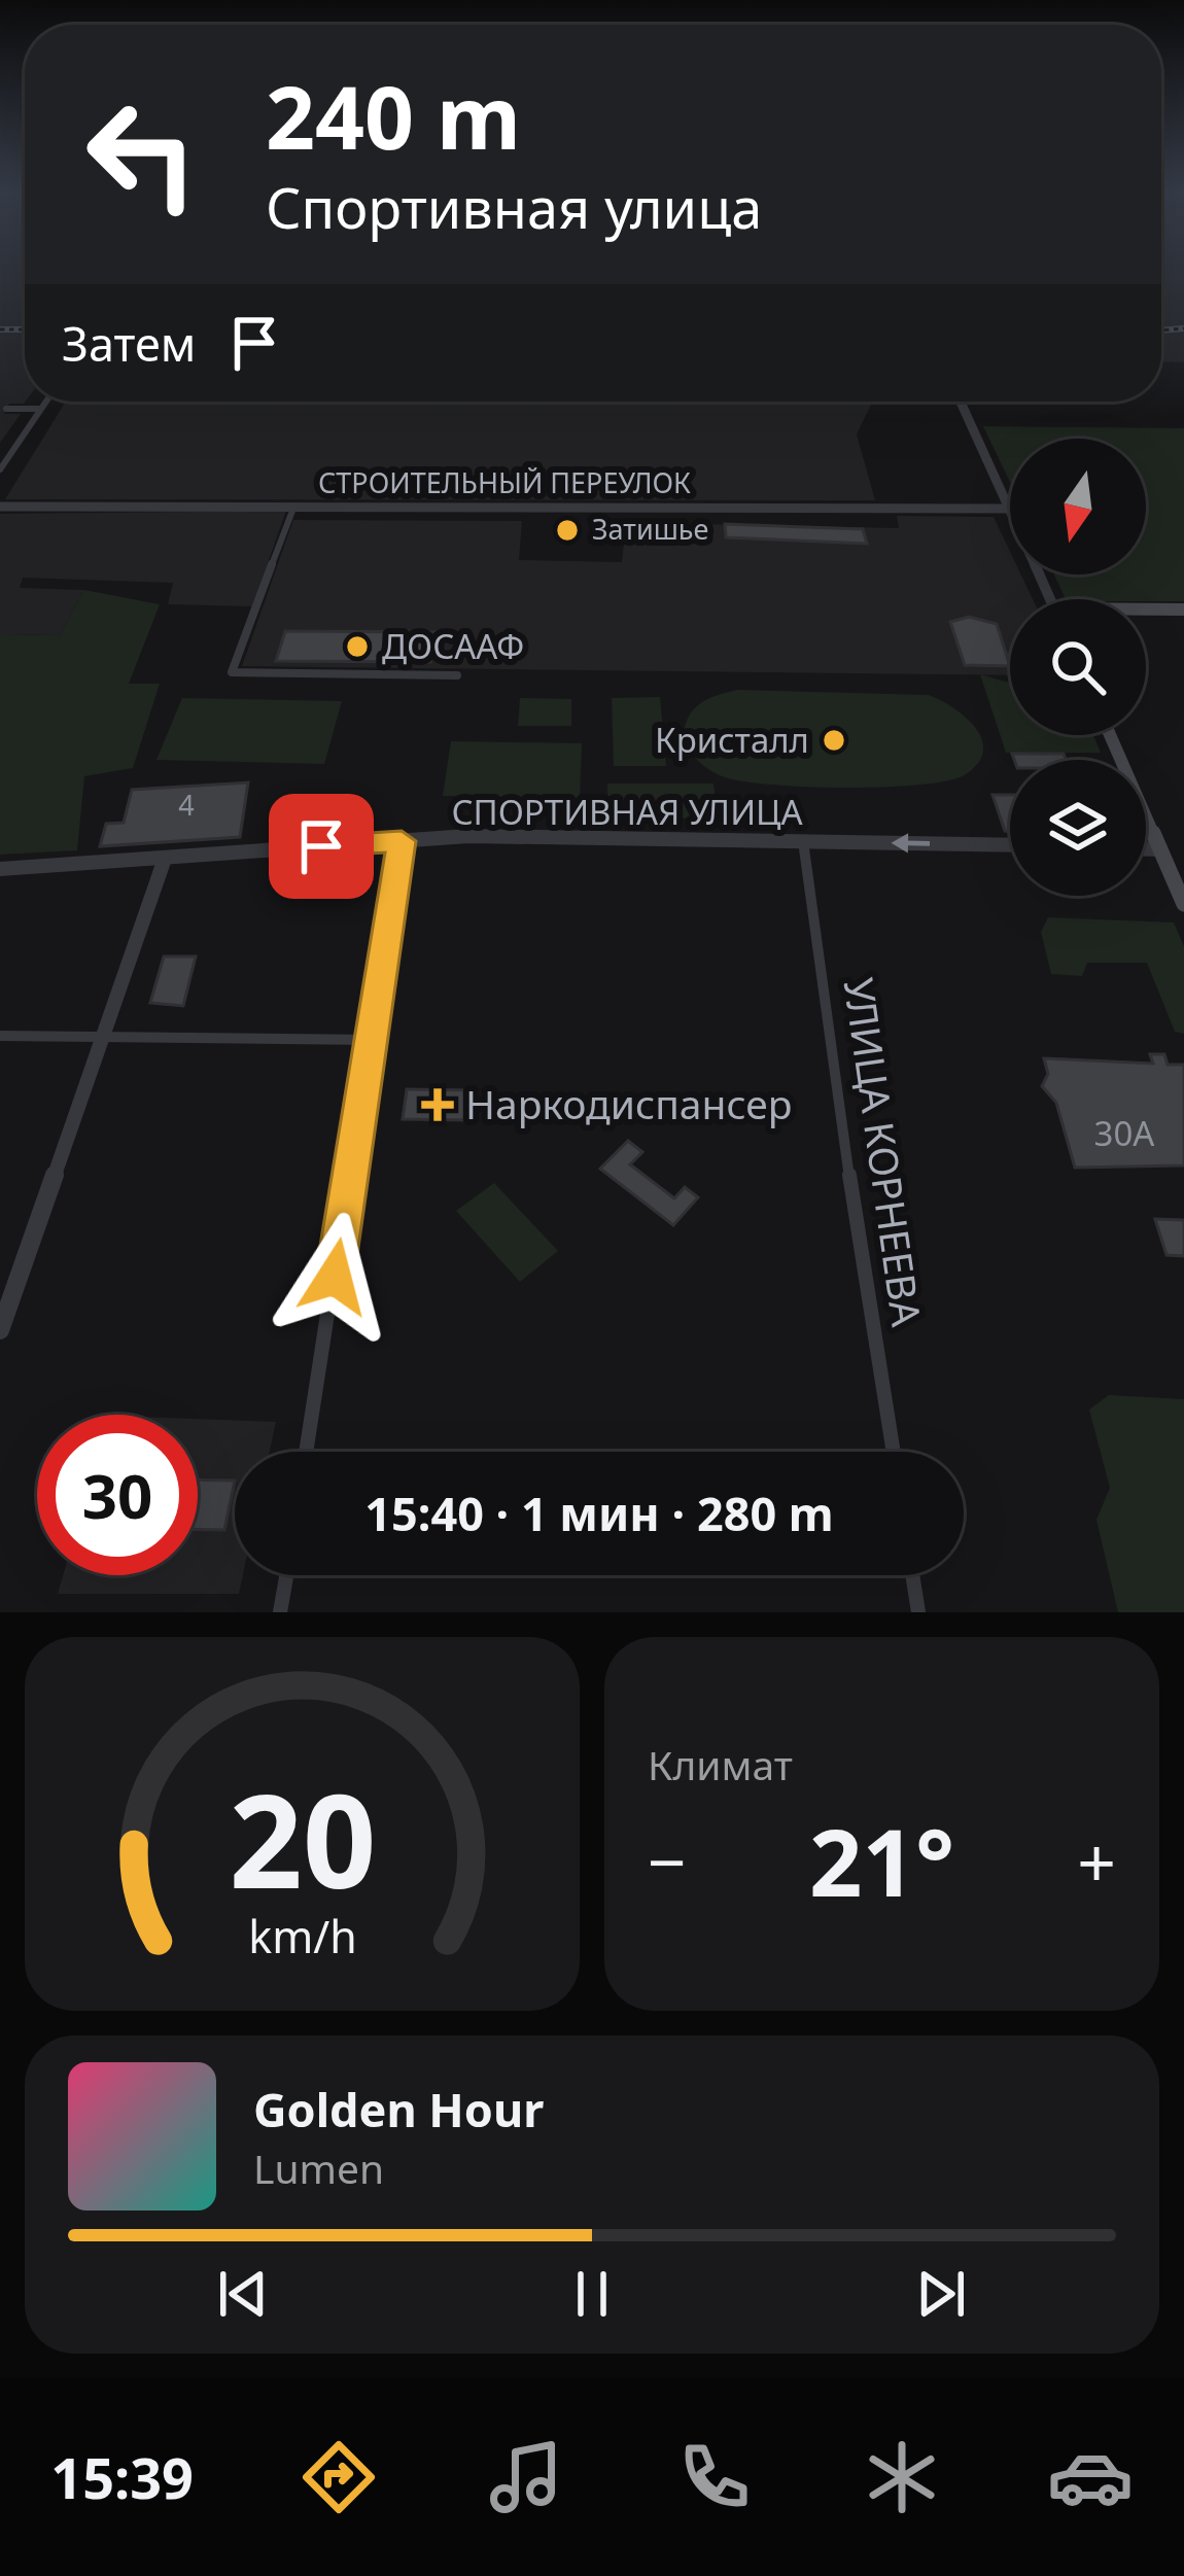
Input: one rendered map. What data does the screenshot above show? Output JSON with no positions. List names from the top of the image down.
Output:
{
  "streets": {
    "street": ["СТРОИТЕЛЬНЫЙ ПЕРЕУЛОК", "СПОРТИВНАЯ УЛИЦА", "УЛИЦА КОРНЕЕВА"]
  },
  "crossings": [
    ["СПОРТИВНАЯ УЛИЦА", "УЛИЦА КОРНЕЕВА"]
  ],
  "places": {
    "other": ["Затишье", "ДОСААФ", "Кристалл"],
    "health": ["Наркодиспансер"]
  },
  "house_numbers": ["4", "30А"],
  "north": "bottom",
  "page": {
    "turn": ["240 m", "Спортивная улица"],
    "then": "Затем",
    "limit": "30",
    "trip": "15:40 · 1 мин · 280 m",
    "tile": "Климат",
    "heat": ["−", "21°", "+"],
    "song": ["Golden Hour", "Lumen"],
    "tabs": "15:39",
    "gauge": ["20", "km/h"]
  }
}
